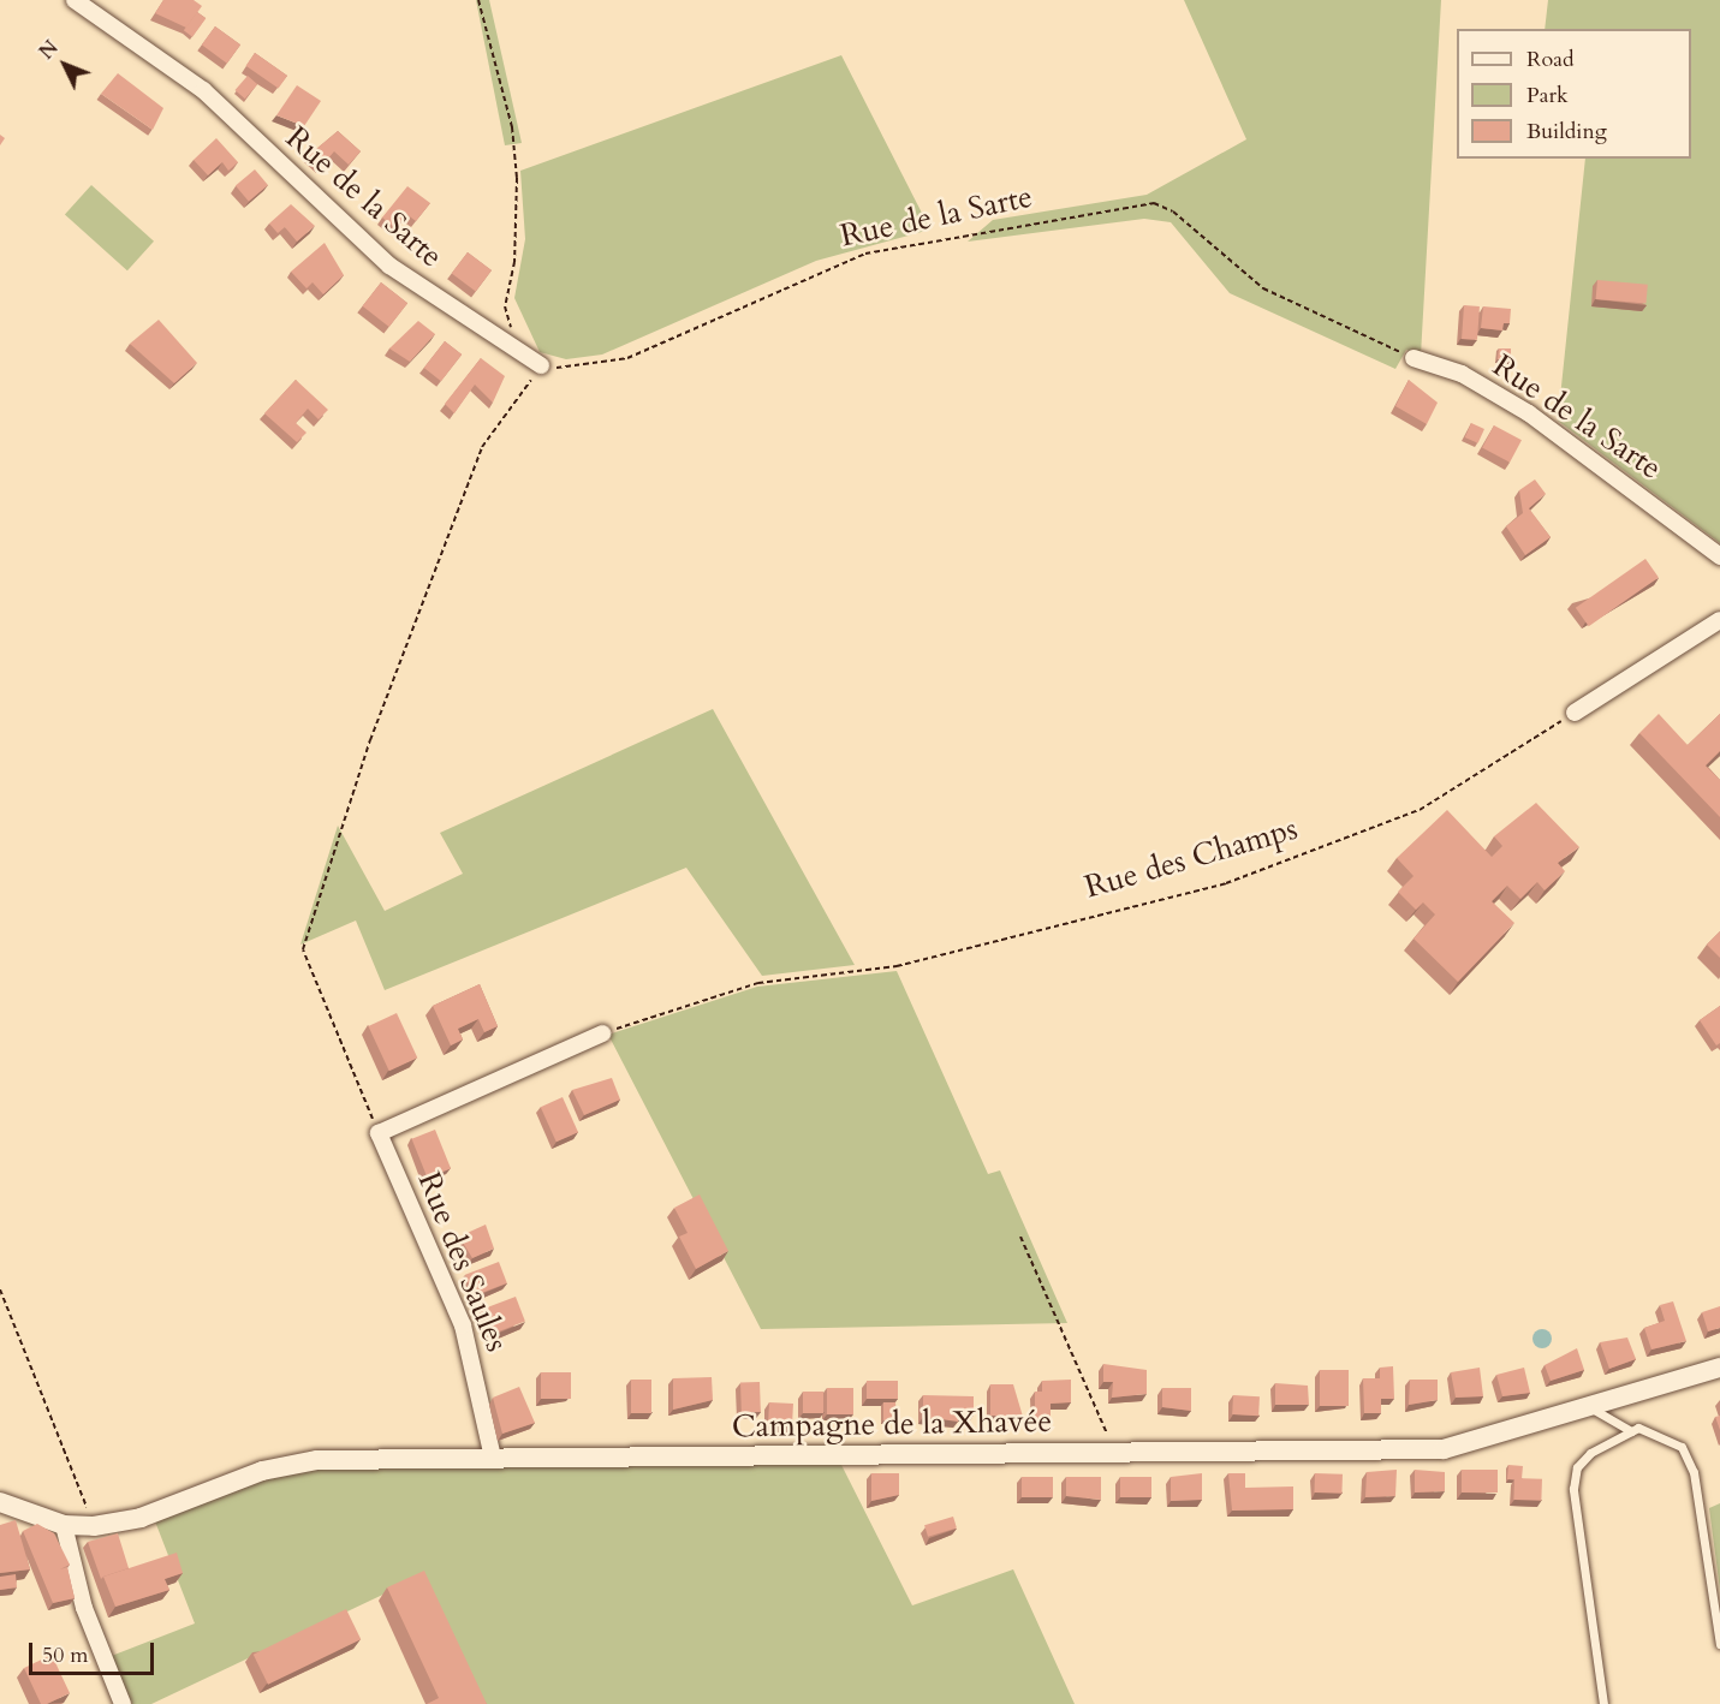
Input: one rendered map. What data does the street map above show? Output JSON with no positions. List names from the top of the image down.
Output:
{
  "streets": {
    "street": ["Rue de la Sarte", "Rue des Saules", "Campagne de la Xhavée"],
    "path": ["Rue des Champs"]
  },
  "crossings": [
    ["Rue des Saules", "Campagne de la Xhavée"]
  ],
  "legend": ["Road", "Park", "Building"],
  "scale_bar": "50 m",
  "north": "top left"
}
